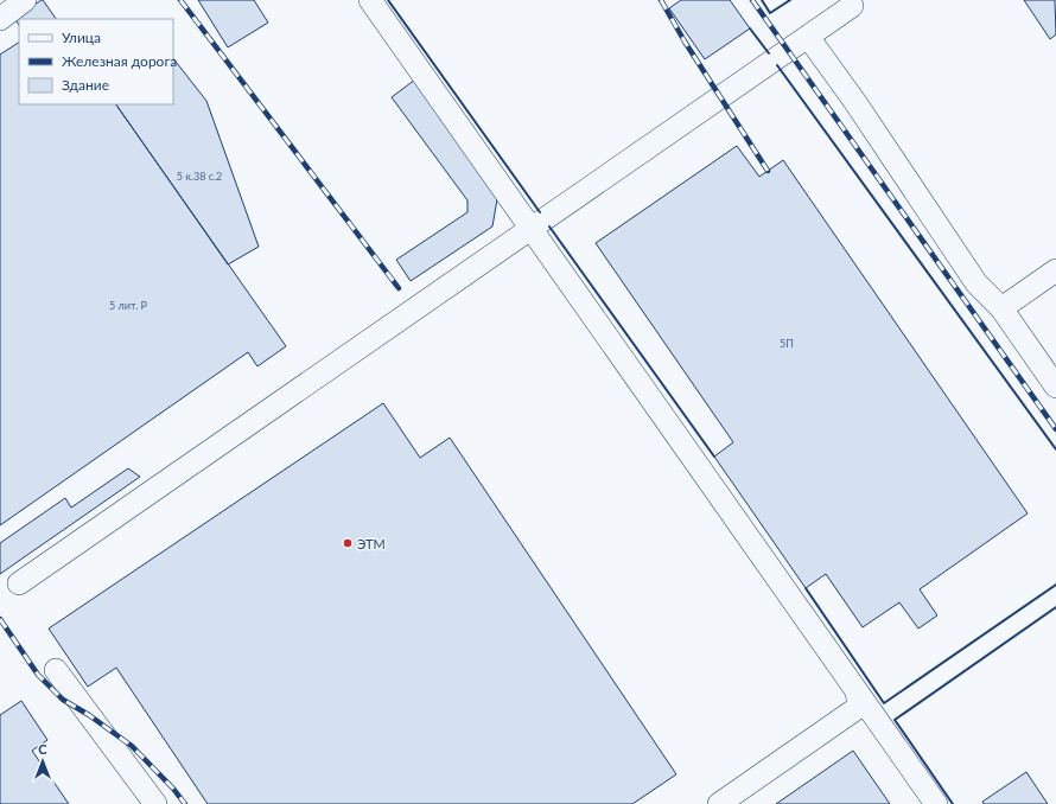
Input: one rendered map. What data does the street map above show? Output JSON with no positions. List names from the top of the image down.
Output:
{
  "places": ["ЭТМ"],
  "house_numbers": ["5 к.38 с.2", "5 лит. Р", "5П"],
  "legend": ["Улица", "Железная дорога", "Здание"],
  "north": "top"
}
